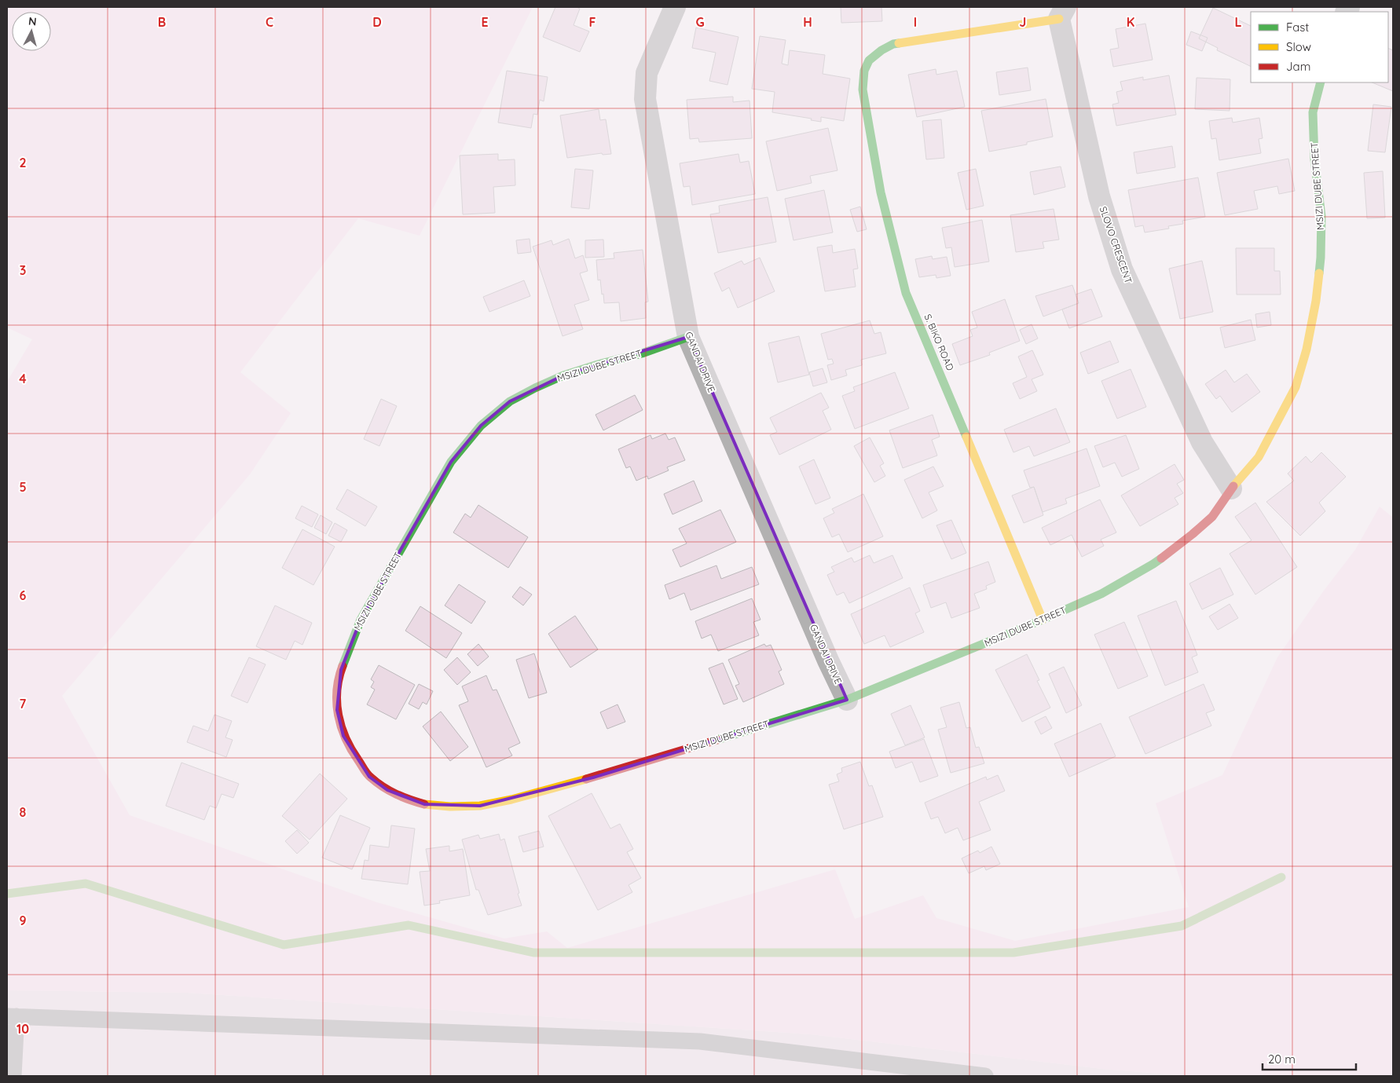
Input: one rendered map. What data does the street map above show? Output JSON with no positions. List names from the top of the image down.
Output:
{
  "streets": {
    "street": [
      "MSIZI DUBE STREET",
      "SLOVO CRESCENT",
      "S. BIKO ROAD",
      "GANDAI DRIVE"
    ]
  },
  "crossings": [
    ["MSIZI DUBE STREET", "SLOVO CRESCENT"],
    ["MSIZI DUBE STREET", "S. BIKO ROAD"],
    ["MSIZI DUBE STREET", "GANDAI DRIVE"],
    ["SLOVO CRESCENT", "S. BIKO ROAD"]
  ],
  "legend": ["Fast", "Slow", "Jam"],
  "scale_bar": "20 m",
  "north": "top",
  "grid": {
    "columns": [
      "B",
      "C",
      "D",
      "E",
      "F",
      "G",
      "H",
      "I",
      "J",
      "K",
      "L"
    ],
    "rows": [
      "2",
      "3",
      "4",
      "5",
      "6",
      "7",
      "8",
      "9",
      "10"
    ]
  }
}
